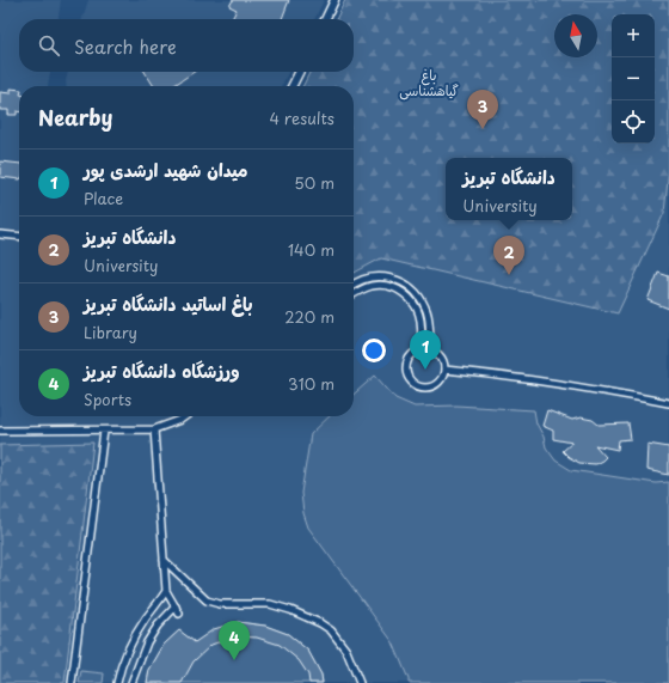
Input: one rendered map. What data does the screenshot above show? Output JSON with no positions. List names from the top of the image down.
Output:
{
  "parks": ["باغ گیاهشناسی"],
  "north": "top",
  "page": {
    "map_buttons": ["+", "−"],
    "search": "Search here",
    "heading": ["Nearby", "4 results"],
    "pins": [
      "3",
      "2",
      "1",
      "4"
    ],
    "list": [
      {
        "mark": "1",
        "name": "میدان شهید ارشدی پور",
        "note": "Place",
        "value": "50 m"
      },
      {
        "mark": "2",
        "name": "دانشگاه تبریز",
        "note": "University",
        "value": "140 m"
      },
      {
        "mark": "3",
        "name": "باغ اساتید دانشگاه تبریز",
        "note": "Library",
        "value": "220 m"
      },
      {
        "mark": "4",
        "name": "ورزشگاه دانشگاه تبریز",
        "note": "Sports",
        "value": "310 m"
      }
    ],
    "popup": ["دانشگاه تبریز", "University"]
  }
}
